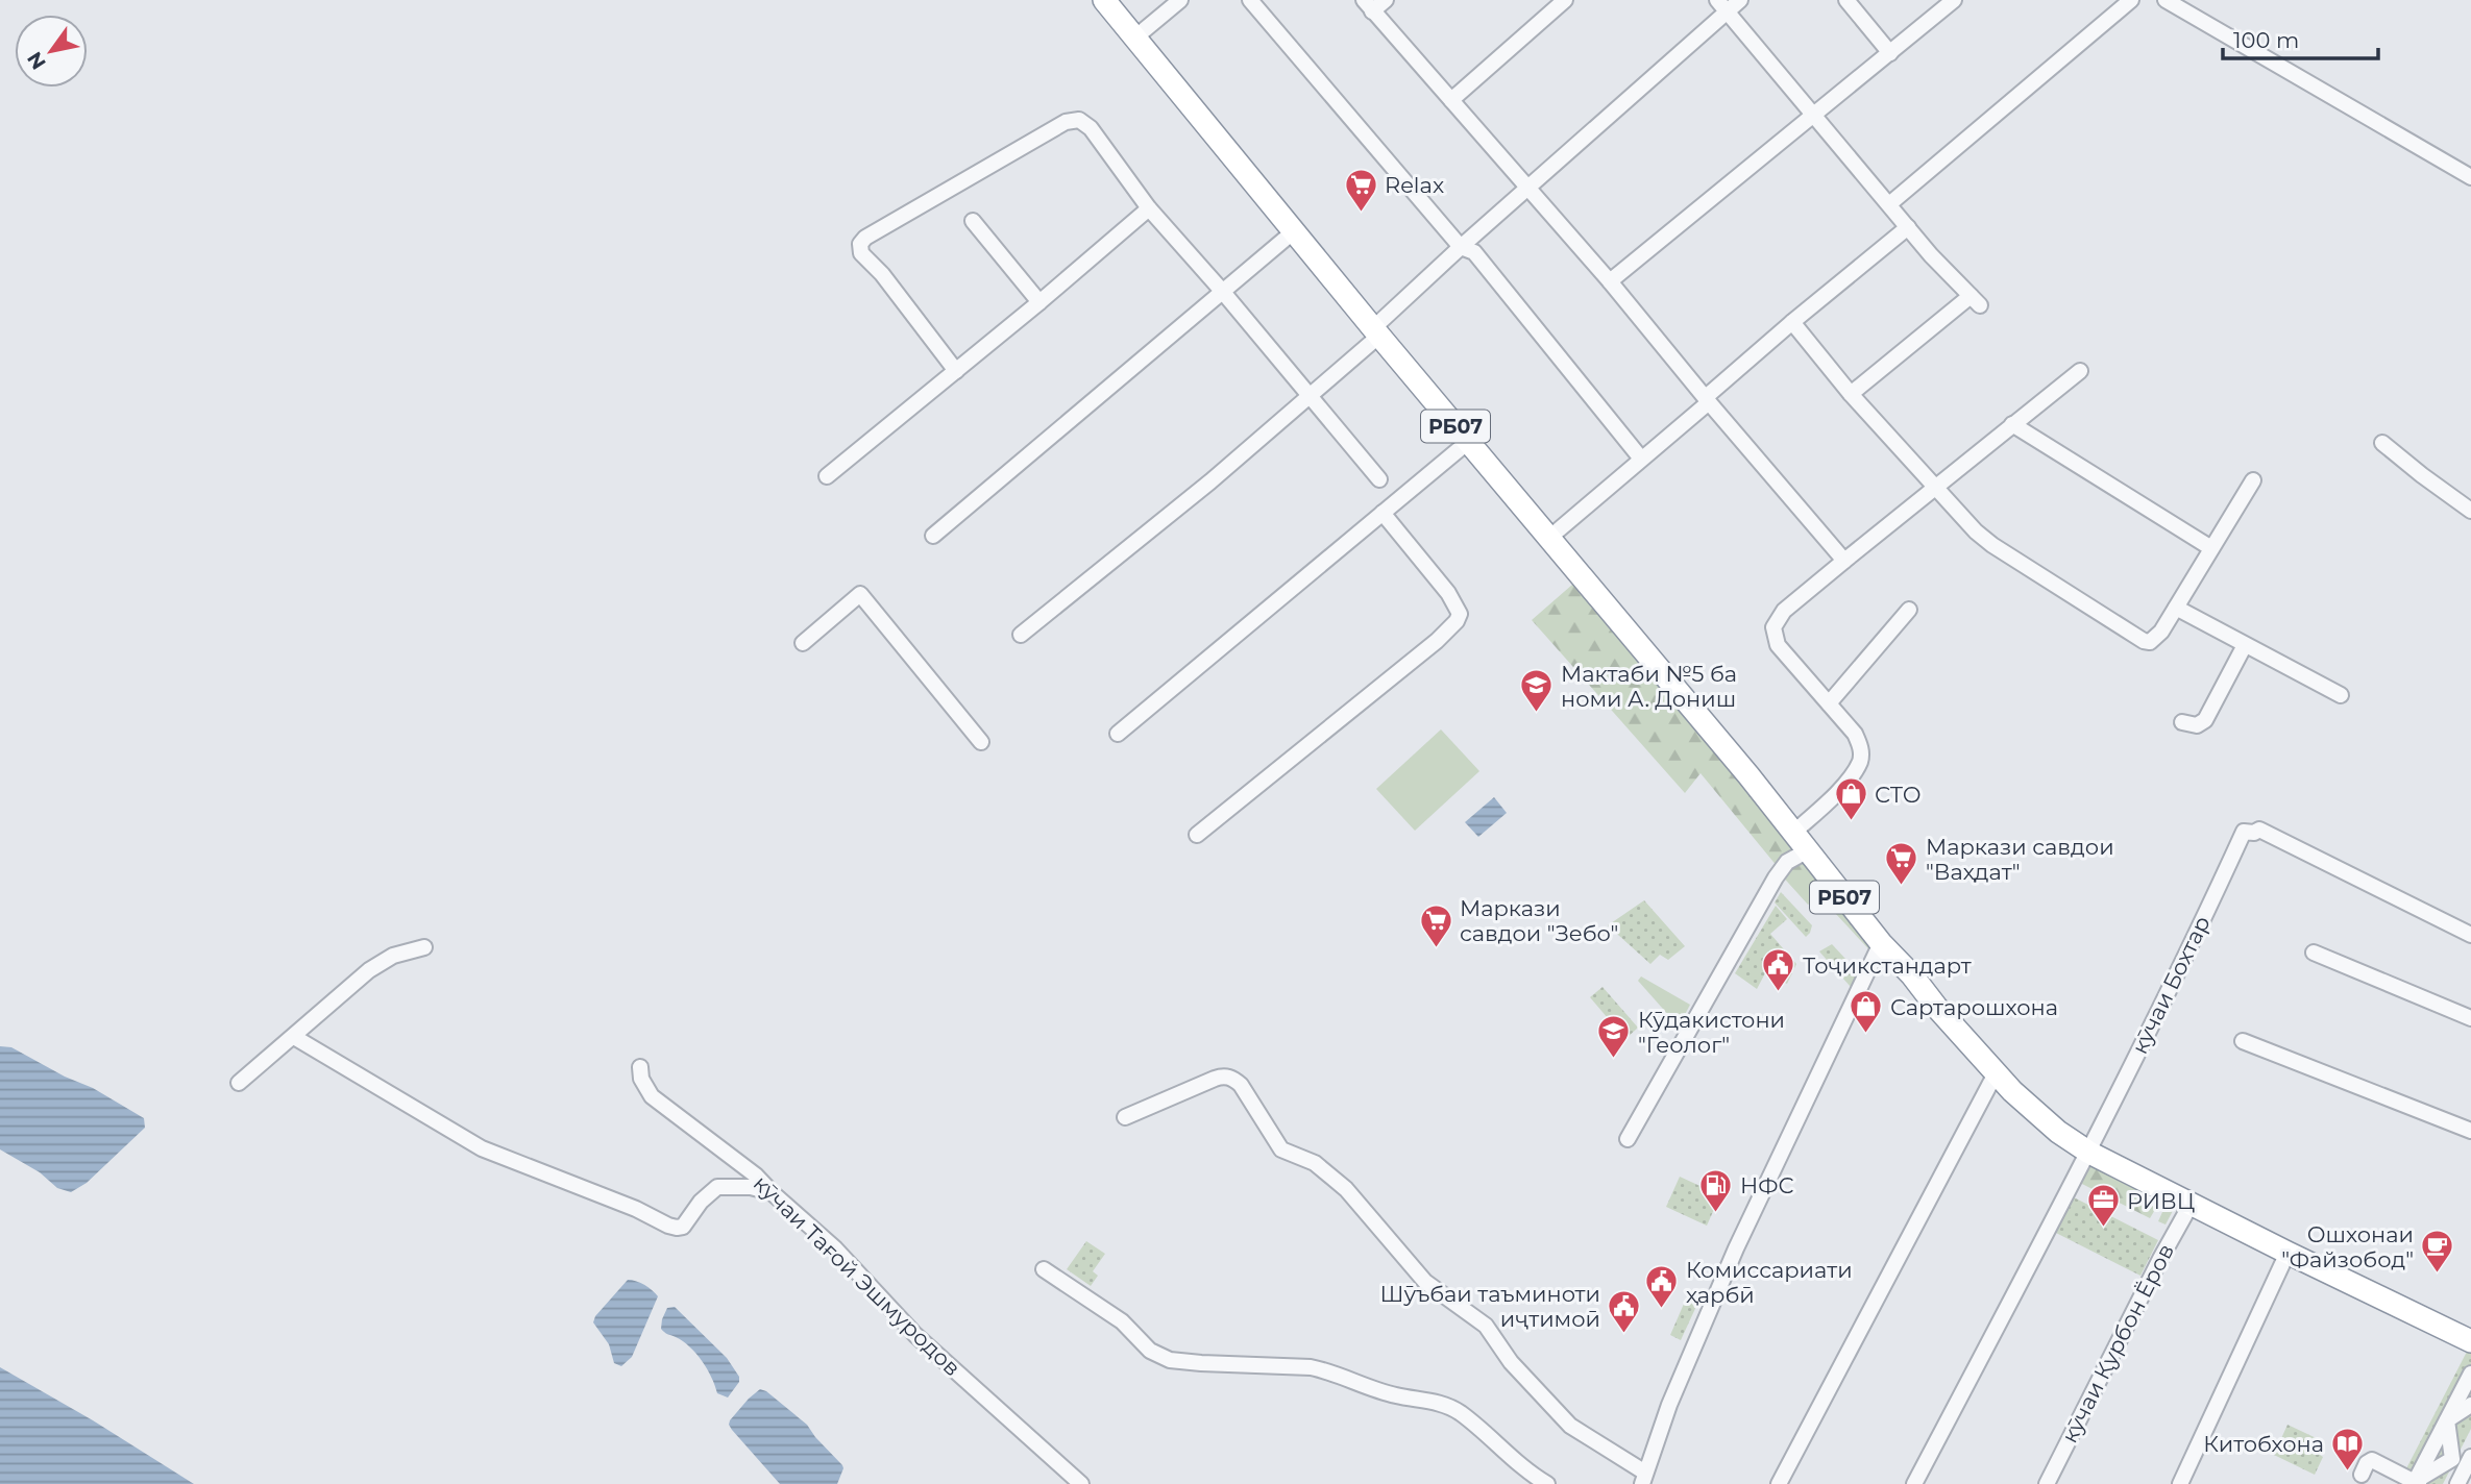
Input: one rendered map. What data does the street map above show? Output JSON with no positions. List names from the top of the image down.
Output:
{
  "streets": {
    "highway": ["РБ07"],
    "street": ["кӯчаи Бохтар", "кӯчаи Тағой Эшмуродов", "кӯчаи Қурбон Ёров"]
  },
  "crossings": [
    ["РБ07", "кӯчаи Бохтар"],
    ["РБ07", "кӯчаи Қурбон Ёров"]
  ],
  "places": {
    "supermarket": ["Relax", "Маркази савдои \"Ваҳдат\"", "Маркази савдои \"Зебо\""],
    "school or university": ["Мактаби №5 ба номи А. Дониш", "Кӯдакистони \"Геолог\""],
    "shop": ["СТО", "Сартарошхона"],
    "public building": ["Тоҷикстандарт", "Комиссариати ҳарбӣ", "Шӯъбаи таъминоти иҷтимоӣ"],
    "fuel station": ["НФС"],
    "office": ["РИВЦ"],
    "cafe": ["Ошхонаи \"Файзобод\""],
    "library": ["Китобхона"]
  },
  "scale_bar": "100 m",
  "north": "bottom left"
}
